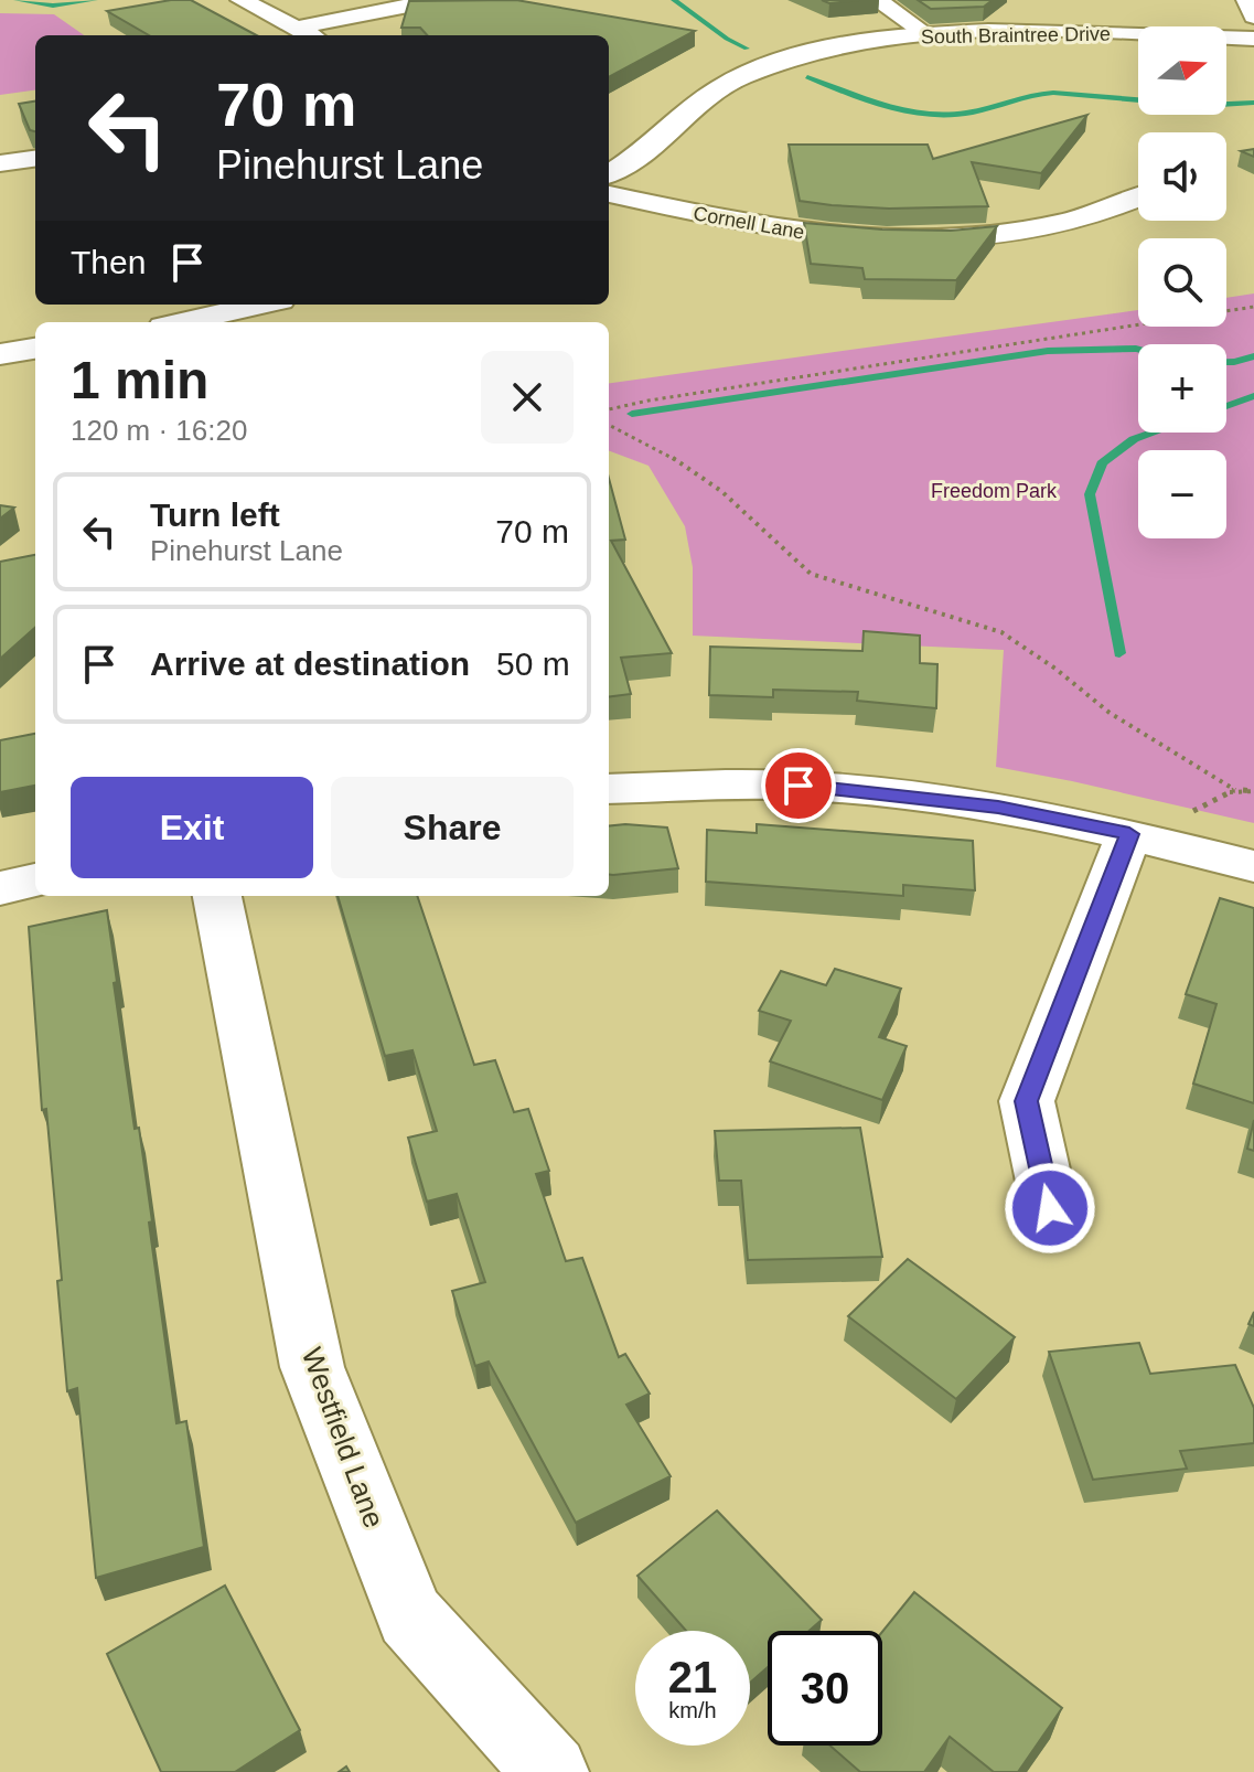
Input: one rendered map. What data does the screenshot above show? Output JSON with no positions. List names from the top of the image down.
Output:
{
  "streets": {
    "street": ["South Braintree Drive", "Cornell Lane", "Westfield Lane"]
  },
  "parks": ["Freedom Park"],
  "north": "right",
  "page": {
    "map_buttons": ["+", "−"],
    "turn": ["70 m", "Pinehurst Lane"],
    "then": "Then",
    "heading": ["1 min", "120 m · 16:20"],
    "list": [
      {
        "name": "Turn left",
        "note": "Pinehurst Lane",
        "value": "70 m"
      },
      {
        "name": "Arrive at destination",
        "value": "50 m"
      }
    ],
    "buttons": ["Exit", "Share"],
    "speed": "21 km/h",
    "limit": "30"
  }
}
